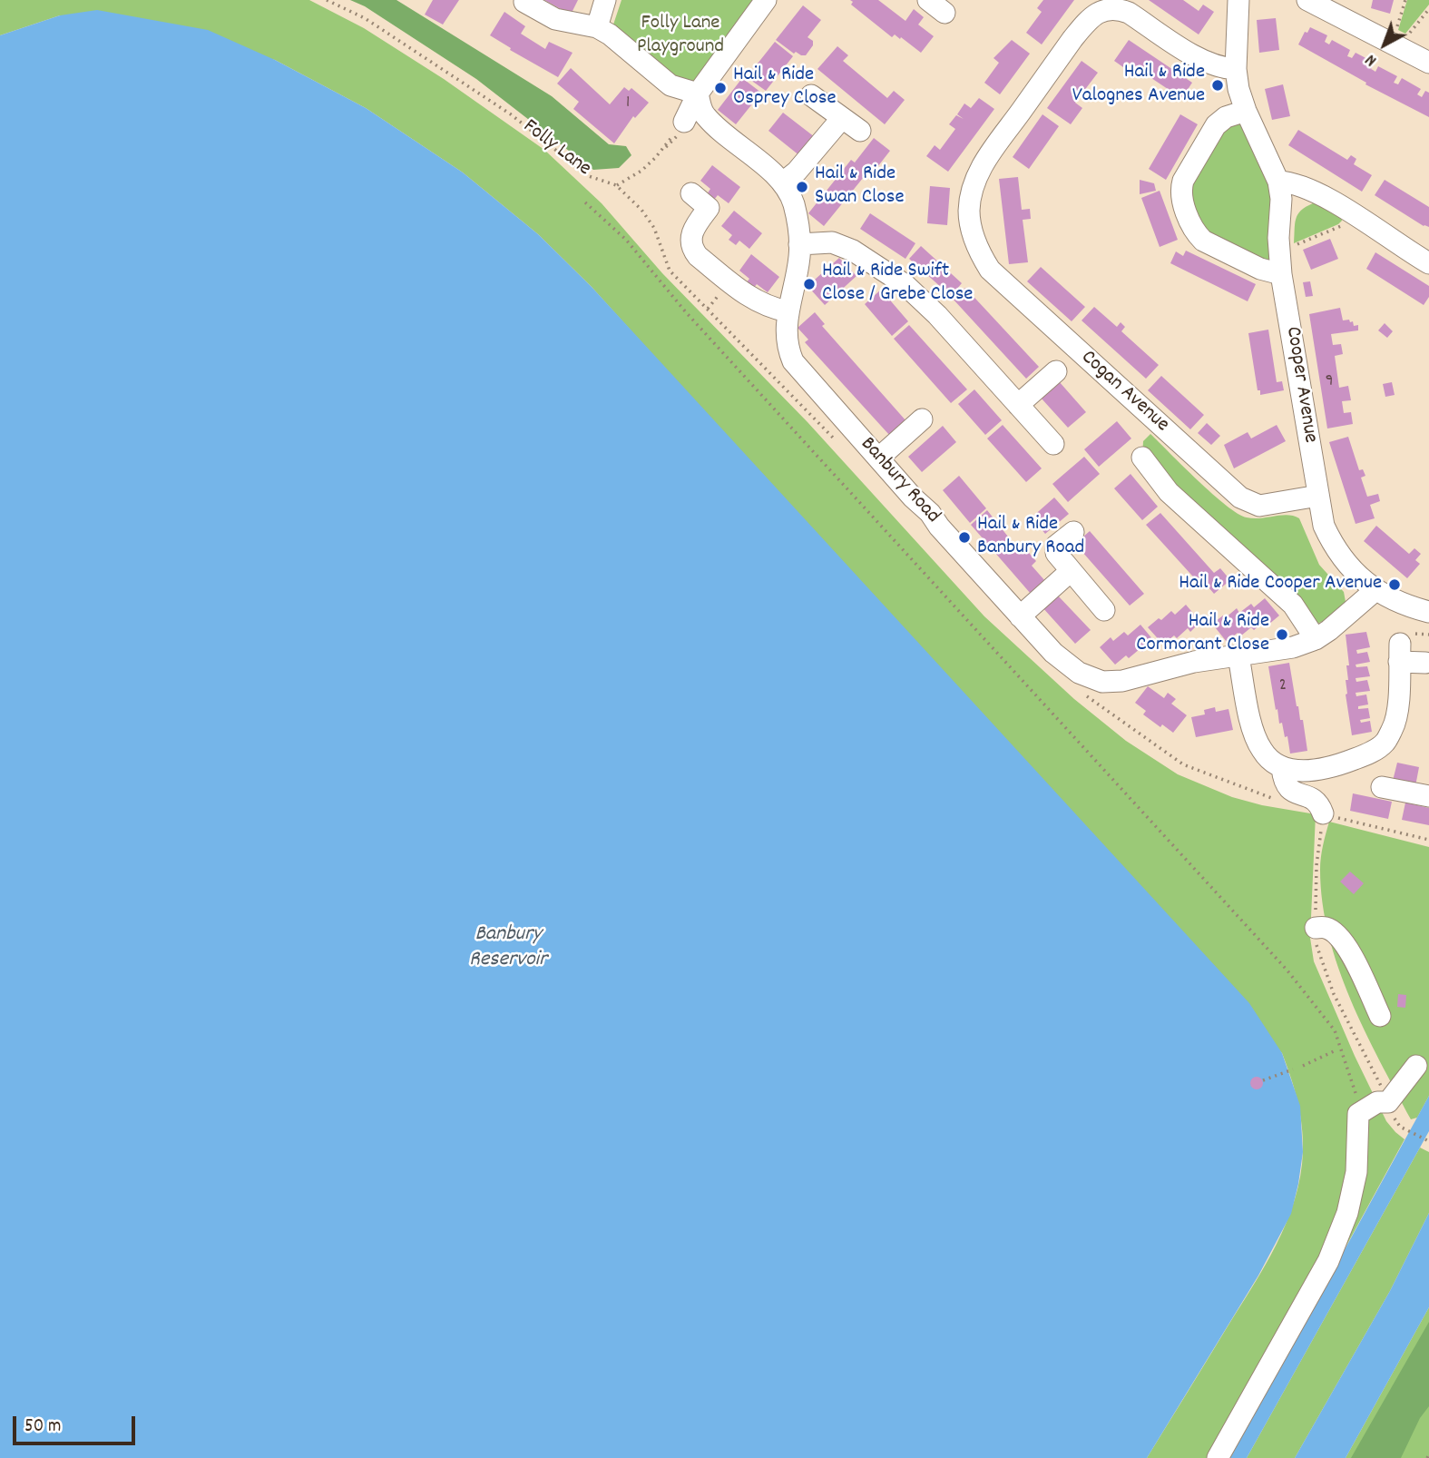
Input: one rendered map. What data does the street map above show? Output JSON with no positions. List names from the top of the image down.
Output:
{
  "streets": {
    "street": ["Cooper Avenue", "Cogan Avenue", "Banbury Road"],
    "path": ["Folly Lane"]
  },
  "crossings": [
    ["Cooper Avenue", "Cogan Avenue"],
    ["Cooper Avenue", "Banbury Road"]
  ],
  "water": ["Banbury Reservoir"],
  "parks": ["Folly Lane Playground"],
  "places": [
    "Hail & Ride Valognes Avenue",
    "Hail & Ride Osprey Close",
    "Hail & Ride Swan Close",
    "Hail & Ride Swift Close / Grebe Close",
    "Hail & Ride Banbury Road",
    "Hail & Ride Cooper Avenue",
    "Hail & Ride Cormorant Close"
  ],
  "house_numbers": ["1", "9", "2"],
  "scale_bar": "50 m",
  "north": "bottom left"
}
